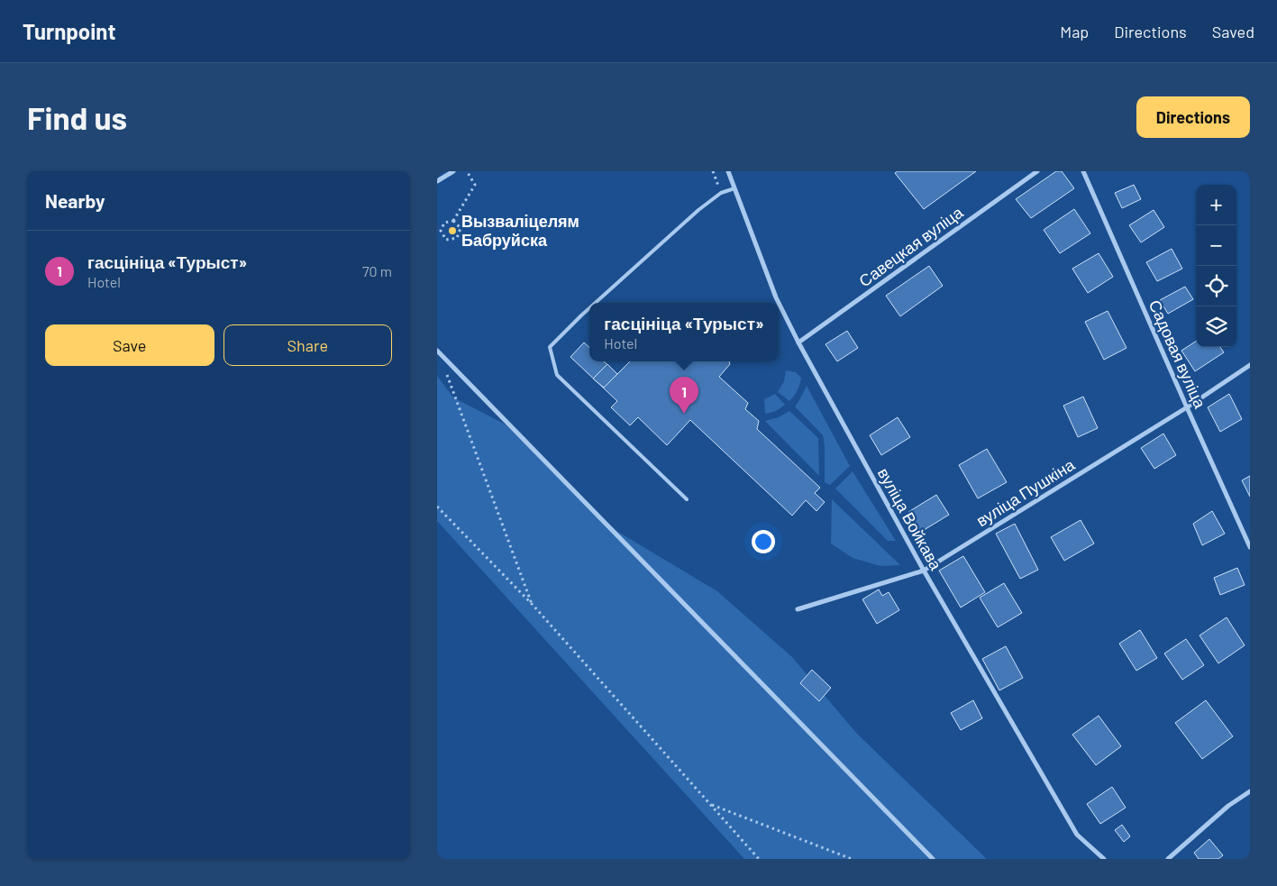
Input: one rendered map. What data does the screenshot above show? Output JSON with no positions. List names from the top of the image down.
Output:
{
  "streets": {
    "street": [
      "Савецкая вуліца",
      "Садовая вуліца",
      "вуліца Пушкіна",
      "вуліца Войкава"
    ]
  },
  "crossings": [
    ["Савецкая вуліца", "вуліца Войкава"],
    ["Садовая вуліца", "вуліца Пушкіна"],
    ["вуліца Пушкіна", "вуліца Войкава"]
  ],
  "places": ["Вызваліцелям Бабруйска"],
  "page": {
    "header": "Turnpoint",
    "nav": ["Map", "Directions", "Saved"],
    "buttons": [
      "Directions",
      ["Save", "Share"]
    ],
    "title": "Find us",
    "heading": "Nearby",
    "map_buttons": ["+", "−"],
    "list": [
      {
        "mark": "1",
        "name": "гасцініца «Турыст»",
        "note": "Hotel",
        "value": "70 m"
      }
    ],
    "popup": ["гасцініца «Турыст»", "Hotel"],
    "pins": "1"
  }
}
